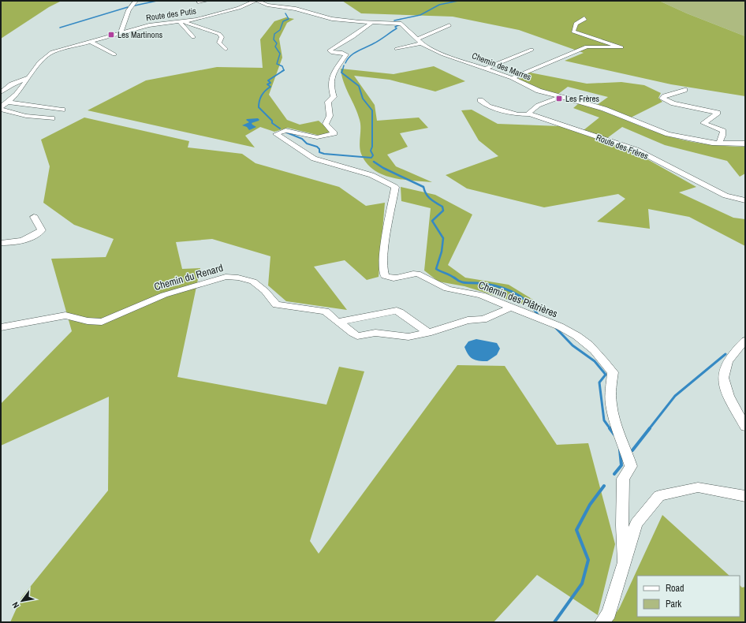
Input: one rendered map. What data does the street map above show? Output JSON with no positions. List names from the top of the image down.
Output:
{
  "streets": {
    "street": [
      "Route des Putis",
      "Chemin des Marres",
      "Route des Frères",
      "Chemin du Renard",
      "Chemin des Plâtrières"
    ]
  },
  "crossings": [
    ["Route des Putis", "Chemin des Marres"],
    ["Chemin des Marres", "Chemin des Plâtrières"],
    ["Chemin du Renard", "Chemin des Plâtrières"]
  ],
  "places": {
    "transit": ["Les Martinons", "Les Frères"]
  },
  "legend": ["Road", "Park"],
  "north": "bottom left"
}
